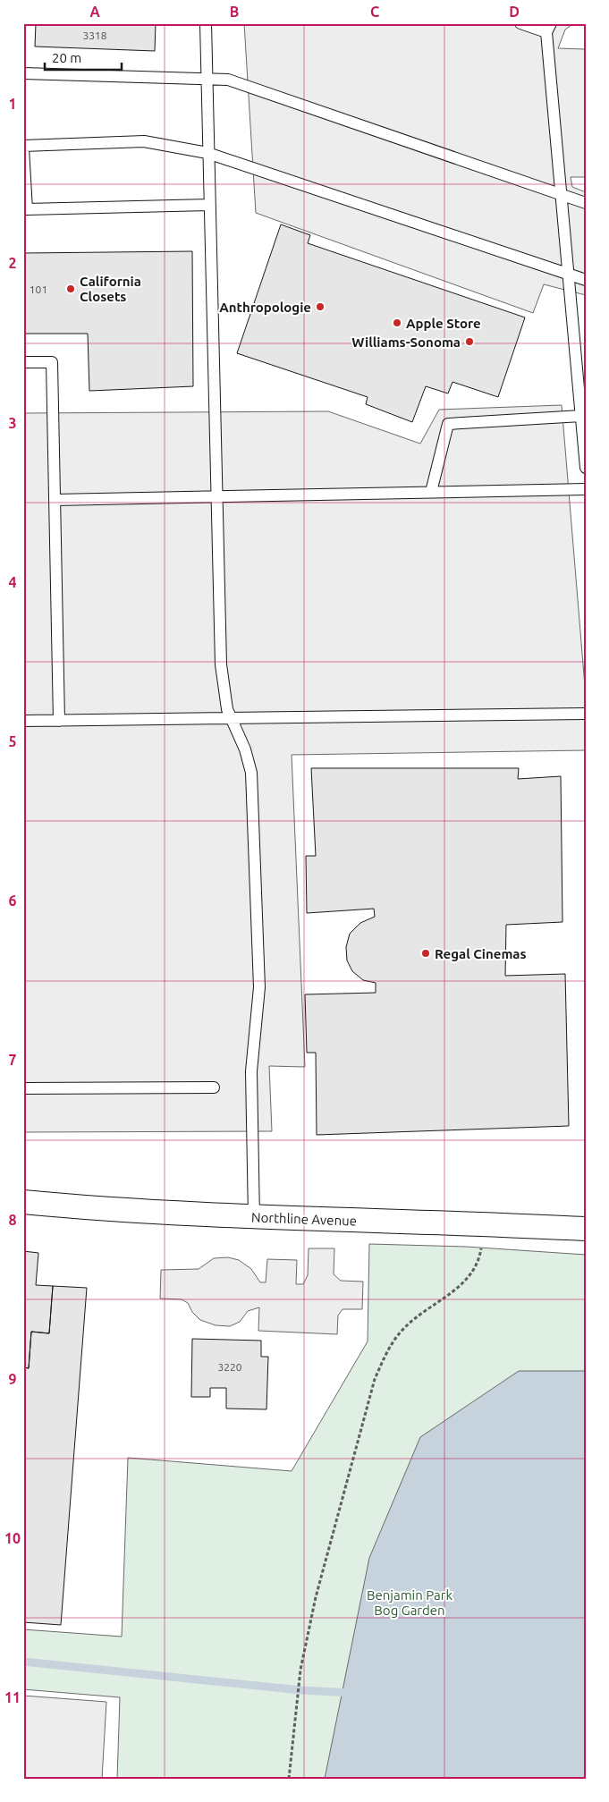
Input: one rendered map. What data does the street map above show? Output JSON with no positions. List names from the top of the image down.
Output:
{
  "streets": {
    "street": ["Northline Avenue"]
  },
  "parks": ["Benjamin Park Bog Garden"],
  "places": [
    "California Closets",
    "Anthropologie",
    "Apple Store",
    "Williams-Sonoma",
    "Regal Cinemas"
  ],
  "house_numbers": ["3318", "101", "3220"],
  "scale_bar": "20 m",
  "grid": {
    "columns": [
      "A",
      "B",
      "C",
      "D"
    ],
    "rows": [
      "1",
      "2",
      "3",
      "4",
      "5",
      "6",
      "7",
      "8",
      "9",
      "10",
      "11"
    ]
  }
}
